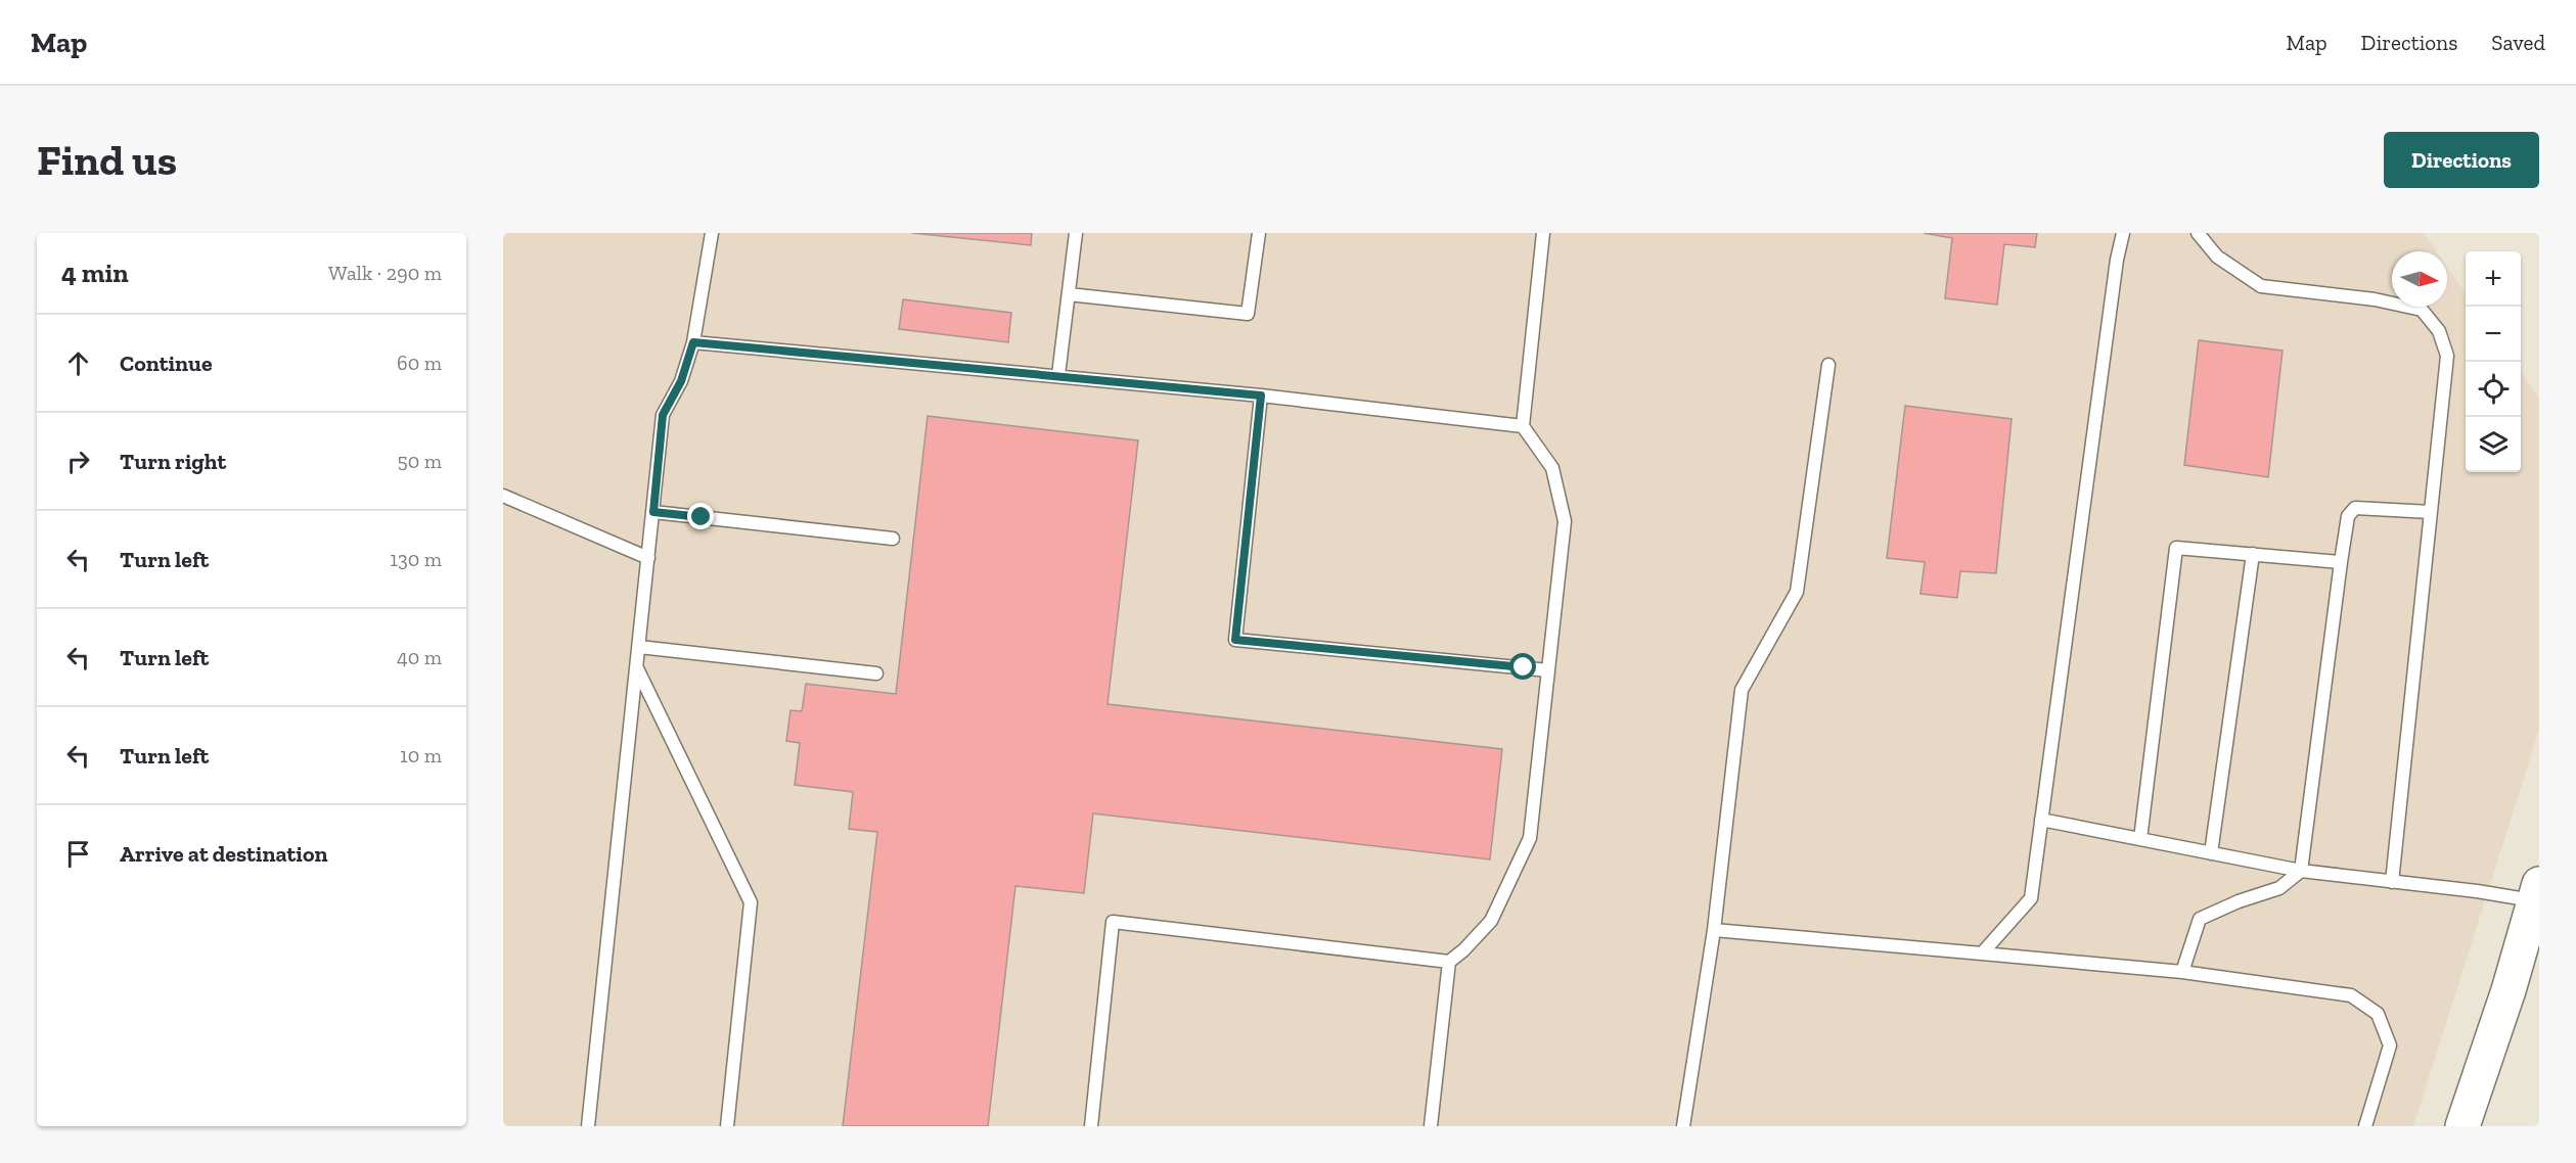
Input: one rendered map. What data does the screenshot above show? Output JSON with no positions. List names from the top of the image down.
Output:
{
  "north": "right",
  "page": {
    "header": "Map",
    "nav": ["Map", "Directions", "Saved"],
    "buttons": "Directions",
    "title": "Find us",
    "heading": ["4 min", "Walk · 290 m"],
    "map_buttons": ["+", "−"],
    "list": [
      ["Continue", "60 m"],
      ["Turn right", "50 m"],
      ["Turn left", "130 m"],
      ["Turn left", "40 m"],
      ["Turn left", "10 m"],
      "Arrive at destination"
    ]
  }
}
